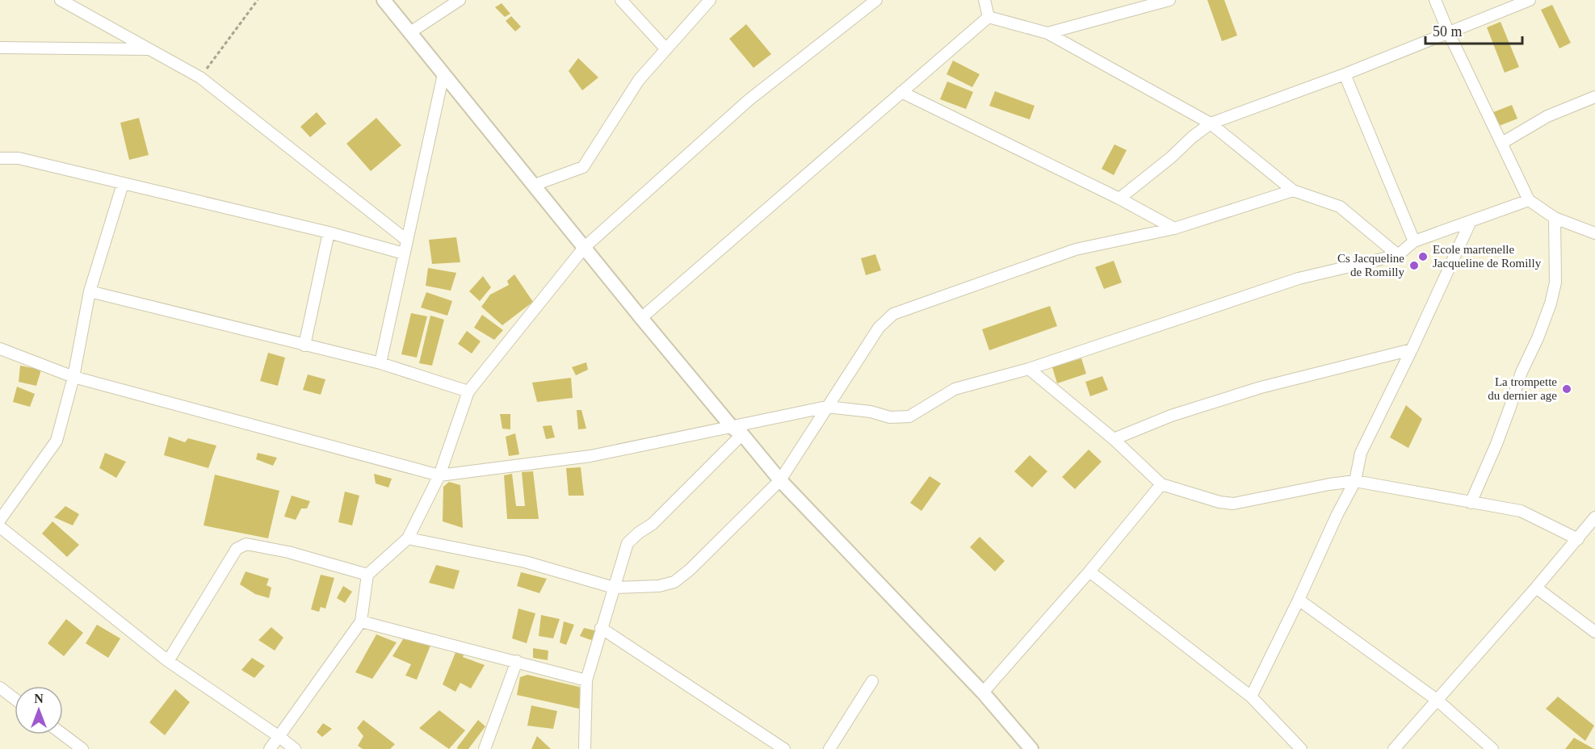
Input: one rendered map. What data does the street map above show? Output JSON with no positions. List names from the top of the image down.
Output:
{
  "places": ["Ecole martenelle Jacqueline de Romilly", "Cs Jacqueline de Romilly", "La trompette du dernier age"],
  "scale_bar": "50 m",
  "north": "top"
}
